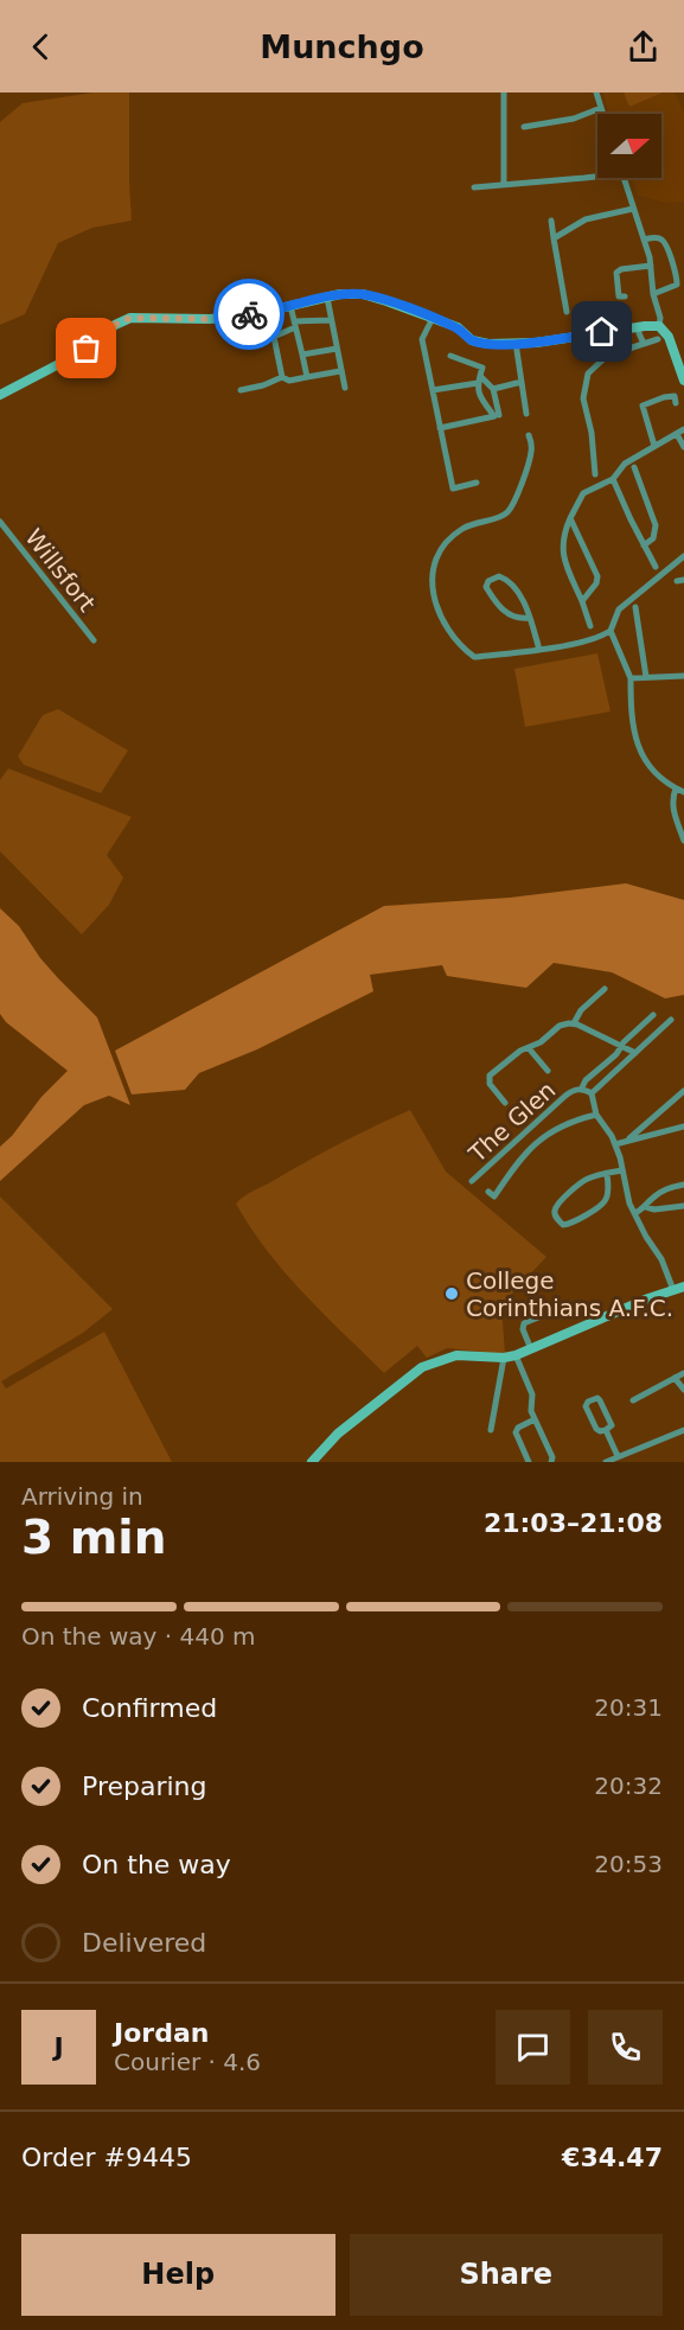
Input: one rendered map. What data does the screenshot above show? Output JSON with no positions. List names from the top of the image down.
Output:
{
  "streets": {
    "street": ["Willsfort", "The Glen"]
  },
  "places": ["College Corinthians A.F.C."],
  "north": "right",
  "page": {
    "header": "Munchgo",
    "heading": ["3 min", "Arriving in", "21:03–21:08"],
    "panel": [
      "Jordan",
      "Courier · 4.6",
      "Order #9445",
      "€34.47"
    ],
    "bar": "On the way · 440 m",
    "list": [
      ["Confirmed", "20:31"],
      ["Preparing", "20:32"],
      ["On the way", "20:53"],
      "Delivered"
    ],
    "round": "J",
    "buttons": ["Help", "Share"]
  }
}
